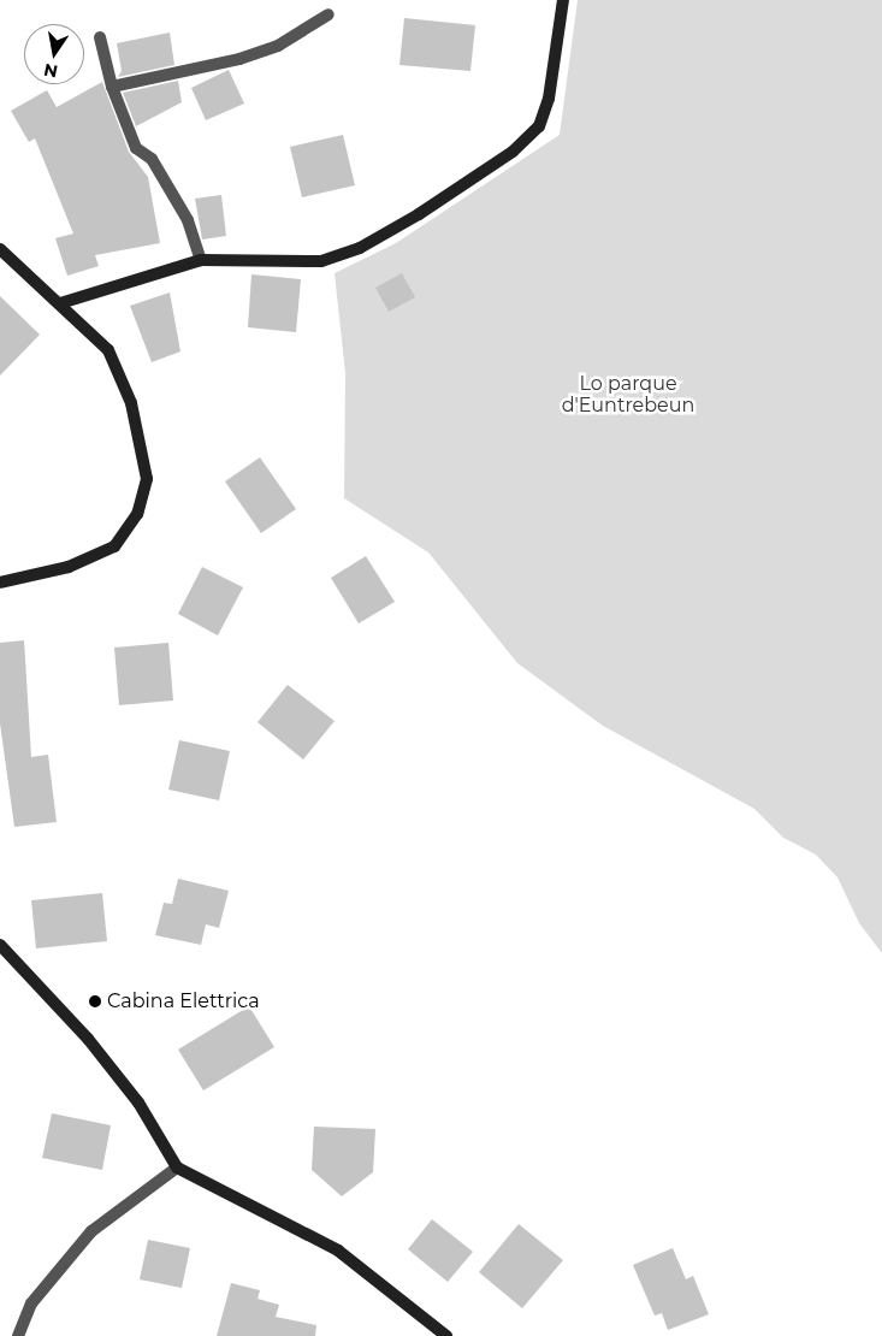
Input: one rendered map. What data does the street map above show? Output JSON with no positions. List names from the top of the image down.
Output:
{
  "parks": ["Lo parque d'Euntrebeun"],
  "places": ["Cabina Elettrica"],
  "north": "bottom"
}
